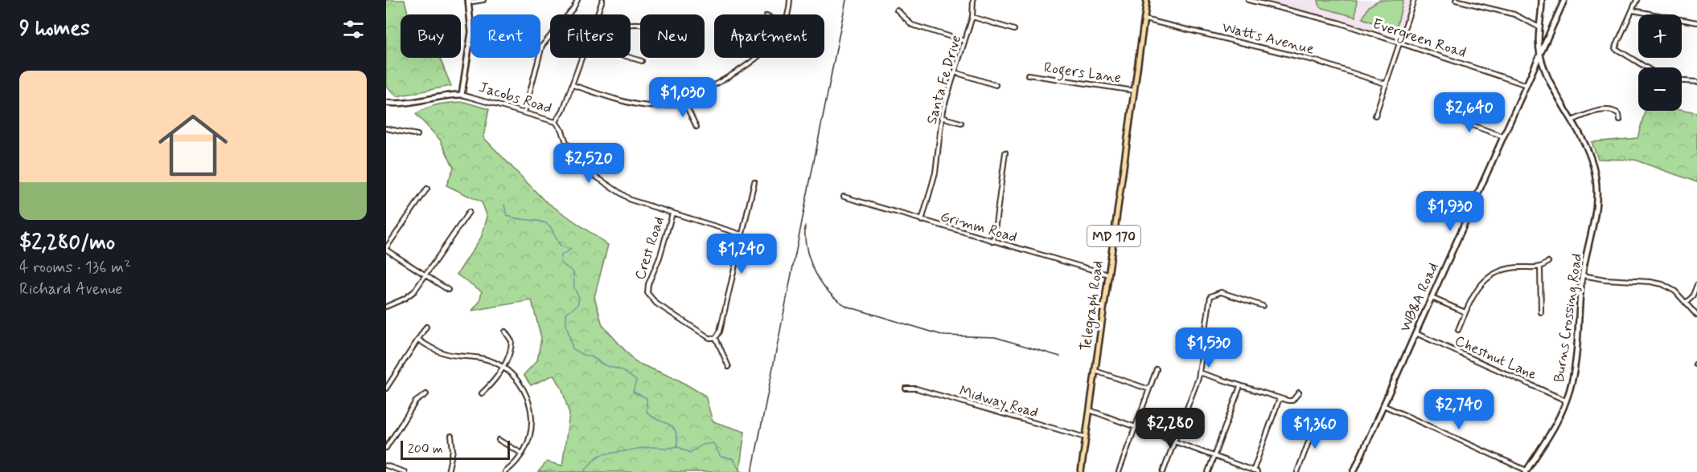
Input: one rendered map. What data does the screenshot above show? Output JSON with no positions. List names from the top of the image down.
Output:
{
  "streets": {
    "main road": ["MD 170", "Telegraph Road"],
    "street": [
      "Watts Avenue",
      "Evergreen Road",
      "Rogers Lane",
      "Santa Fe Drive",
      "Jacobs Road",
      "Grimm Road",
      "Crest Road",
      "WB&A Road",
      "Burns Crossing Road",
      "Chestnut Lane",
      "Midway Road"
    ]
  },
  "crossings": [
    ["Watts Avenue", "Telegraph Road"],
    ["Evergreen Road", "WB&A Road"],
    ["Rogers Lane", "Telegraph Road"],
    ["Santa Fe Drive", "Grimm Road"],
    ["Jacobs Road", "Crest Road"],
    ["Grimm Road", "Telegraph Road"],
    ["WB&A Road", "Burns Crossing Road"],
    ["WB&A Road", "Chestnut Lane"],
    ["Telegraph Road", "Midway Road"],
    ["Burns Crossing Road", "Chestnut Lane"]
  ],
  "scale_bar": "200 m",
  "page": {
    "heading": "9 homes",
    "map_buttons": ["+", "−"],
    "chip": [
      "Buy",
      "Rent",
      "Filters",
      "New",
      "Apartment"
    ],
    "list": [
      {
        "name": "$2,280/mo",
        "note": "4 rooms · 136 m² · Richard Avenue"
      }
    ],
    "price": [
      "$1,030",
      "$2,640",
      "$2,520",
      "$1,930",
      "$1,240",
      "$1,530",
      "$2,740",
      "$2,280",
      "$1,360"
    ],
    "scale": "200 m"
  }
}
